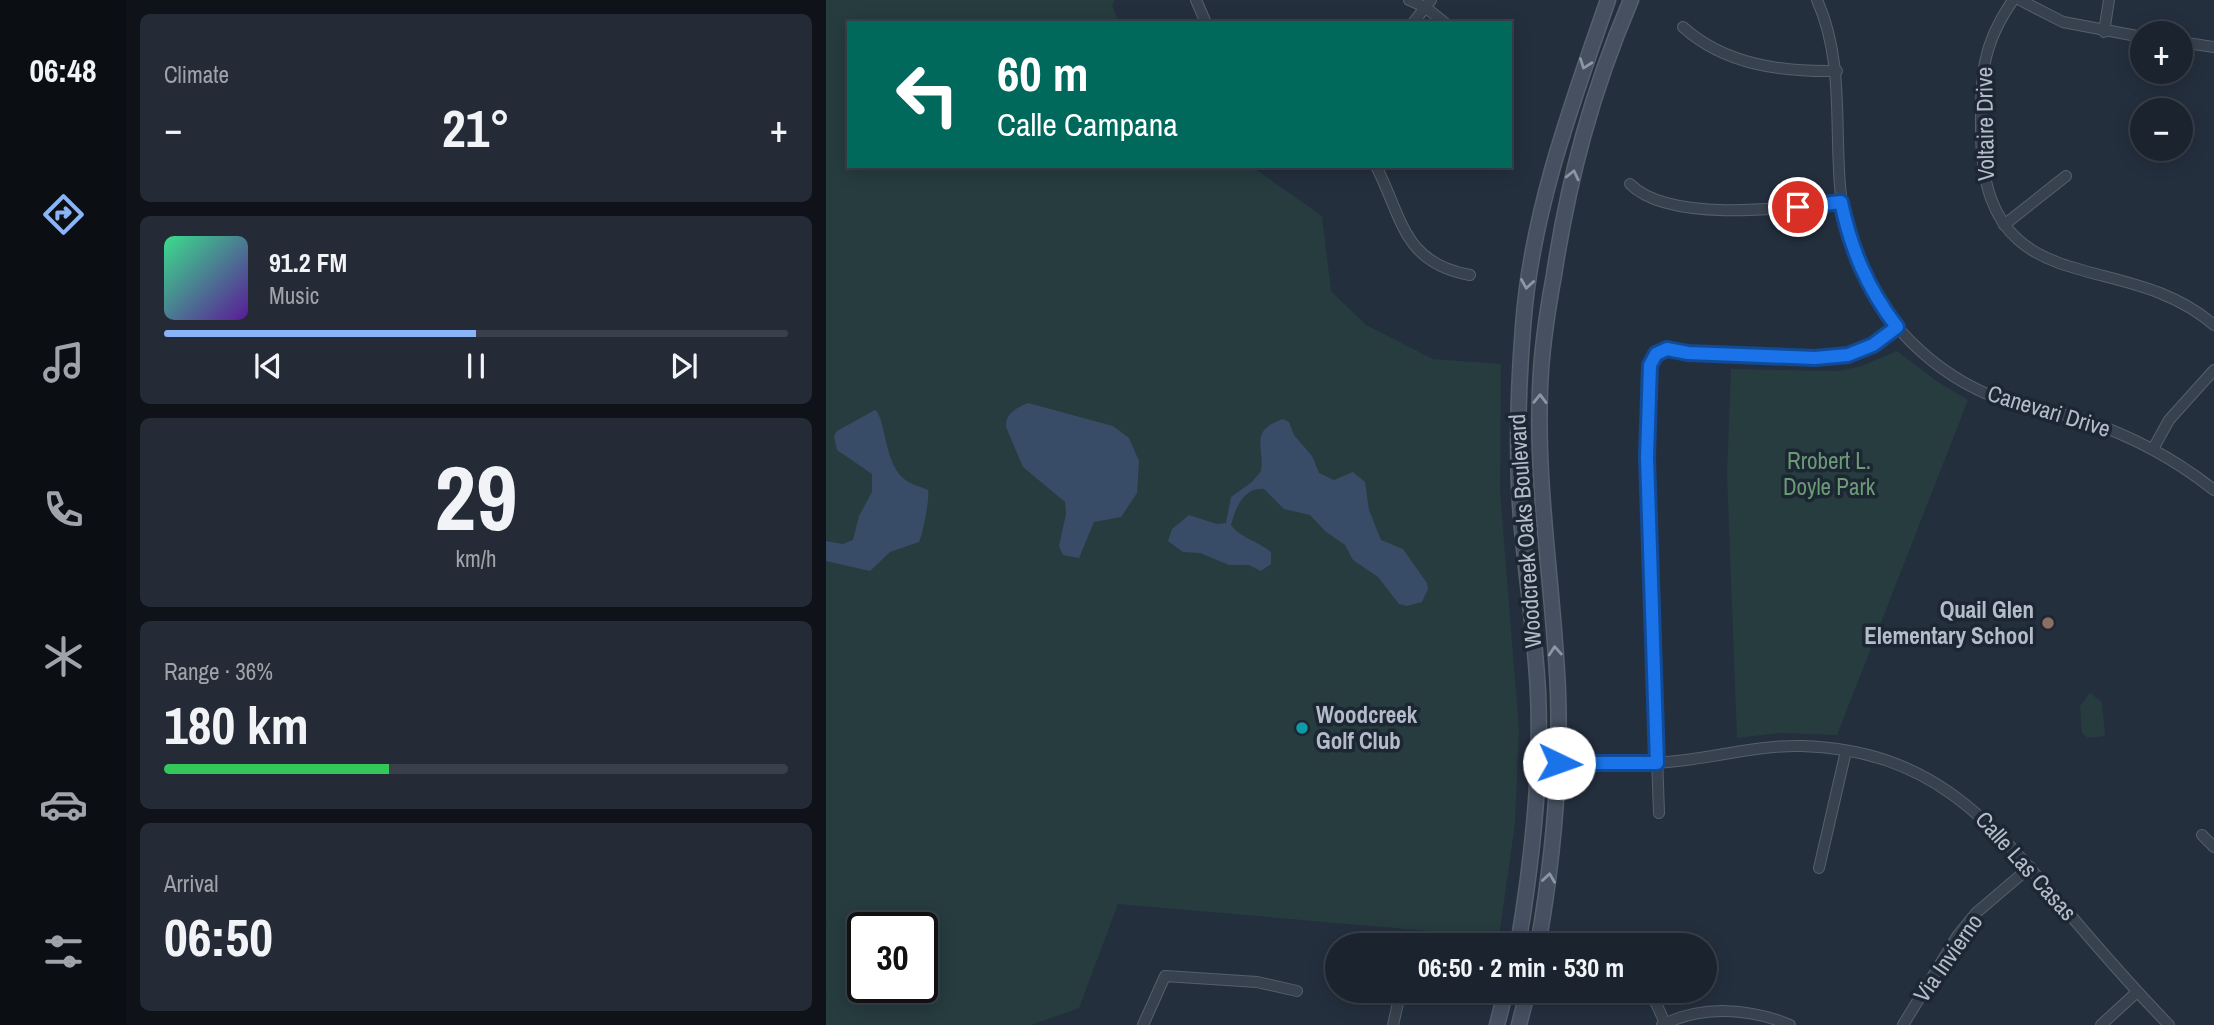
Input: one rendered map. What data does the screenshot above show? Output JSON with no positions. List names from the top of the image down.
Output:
{
  "streets": {
    "main road": ["Woodcreek Oaks Boulevard"],
    "street": [
      "Voltaire Drive",
      "Canevari Drive",
      "Calle Las Casas",
      "Via Invierno"
    ]
  },
  "crossings": [
    ["Woodcreek Oaks Boulevard", "Calle Las Casas"],
    ["Calle Las Casas", "Via Invierno"]
  ],
  "parks": ["Rrobert L. Doyle Park"],
  "places": ["Quail Glen Elementary School", "Woodcreek Golf Club"],
  "page": {
    "tabs": "06:48",
    "tile": [
      "Climate",
      ["29", "km/h"],
      ["Range · 36%", "180 km"],
      ["Arrival", "06:50"]
    ],
    "map_buttons": ["+", "−"],
    "turn": ["60 m", "Calle Campana"],
    "heat": ["−", "21°", "+"],
    "song": ["91.2 FM", "Music"],
    "limit": "30",
    "trip": "06:50 · 2 min · 530 m"
  }
}
